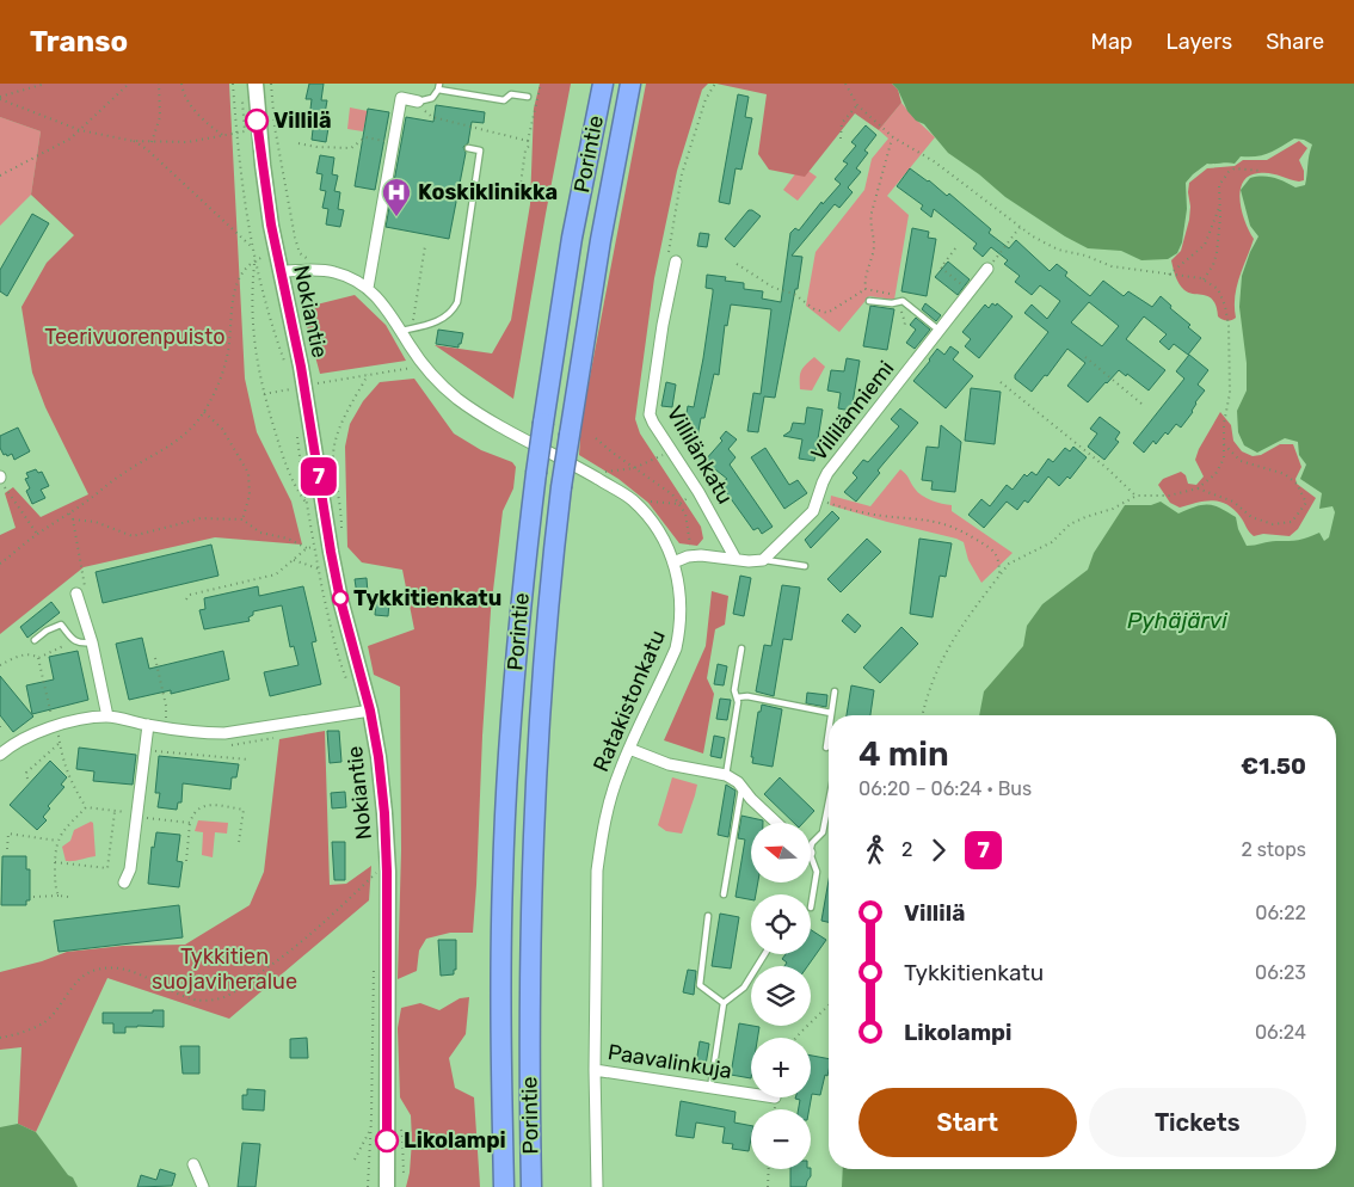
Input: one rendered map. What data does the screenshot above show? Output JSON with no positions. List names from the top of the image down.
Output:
{
  "streets": {
    "highway": ["Porintie"],
    "main road": ["Nokiantie"],
    "street": [
      "Villilänniemi",
      "Villilänkatu",
      "Ratakistonkatu",
      "Paavalinkuja"
    ]
  },
  "crossings": [
    ["Nokiantie", "Ratakistonkatu"],
    ["Ratakistonkatu", "Paavalinkuja"]
  ],
  "water": ["Pyhäjärvi"],
  "parks": ["Teerivuorenpuisto", "Tykkitien suojaviheralue"],
  "places": {
    "other": ["Villilä", "Tykkitienkatu", "Likolampi"],
    "hospital": ["Koskiklinikka"]
  },
  "lines": ["bus line 7"],
  "north": "left",
  "page": {
    "header": "Transo",
    "nav": ["Map", "Layers", "Share"],
    "on_map": "7",
    "heading": ["4 min", "06:20 – 06:24 · Bus", "€1.50"],
    "legs": ["2", "7", "2 stops"],
    "map_buttons": ["+", "−"],
    "list": [
      {
        "name": "Villilä",
        "value": "06:22"
      },
      {
        "name": "Tykkitienkatu",
        "value": "06:23"
      },
      {
        "name": "Likolampi",
        "value": "06:24"
      }
    ],
    "buttons": ["Start", "Tickets"]
  }
}
